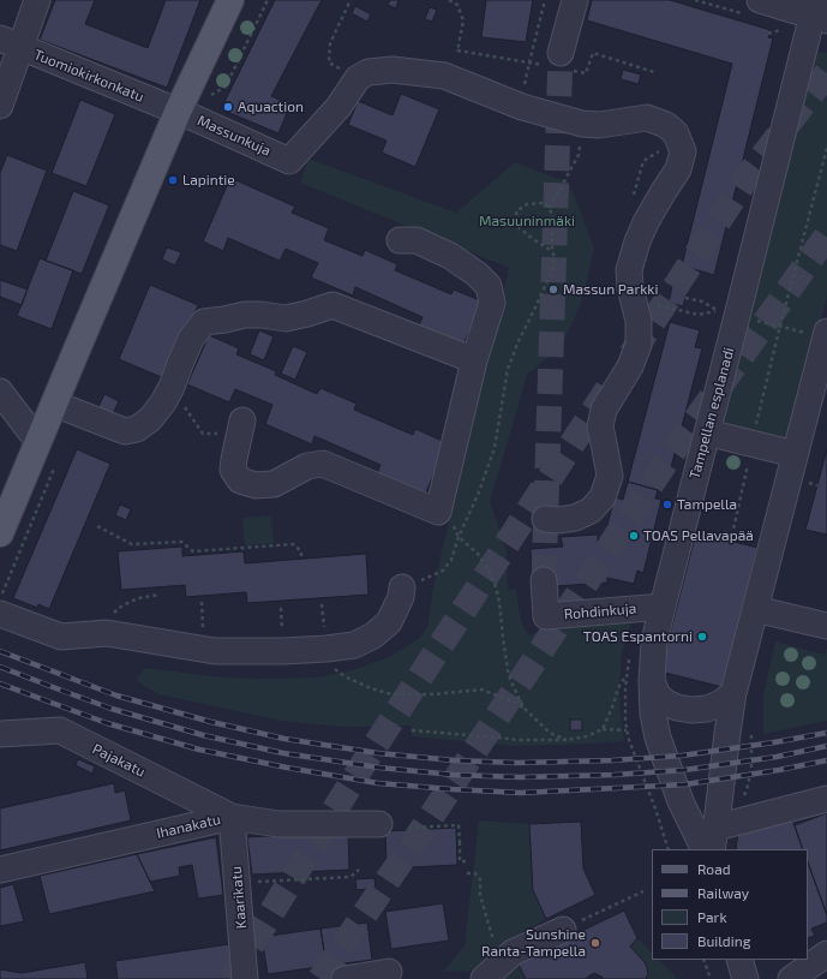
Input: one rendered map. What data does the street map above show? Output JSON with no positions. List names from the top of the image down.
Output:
{
  "streets": {
    "street": [
      "Tuomiokirkonkatu",
      "Massunkuja",
      "Tampellan esplanadi",
      "Rohdinkuja",
      "Pajakatu",
      "Ihanakatu",
      "Kaarikatu"
    ]
  },
  "crossings": [
    ["Tuomiokirkonkatu", "Massunkuja"],
    ["Tampellan esplanadi", "Rohdinkuja"],
    ["Pajakatu", "Ihanakatu"],
    ["Pajakatu", "Kaarikatu"],
    ["Ihanakatu", "Kaarikatu"]
  ],
  "parks": ["Masuuninmäki"],
  "places": [
    "Aquaction",
    "Lapintie",
    "Massun Parkki",
    "Tampella",
    "TOAS Pellavapää",
    "TOAS Espantorni",
    "Sunshine Ranta-Tampella"
  ],
  "legend": [
    "Road",
    "Railway",
    "Park",
    "Building"
  ]
}
